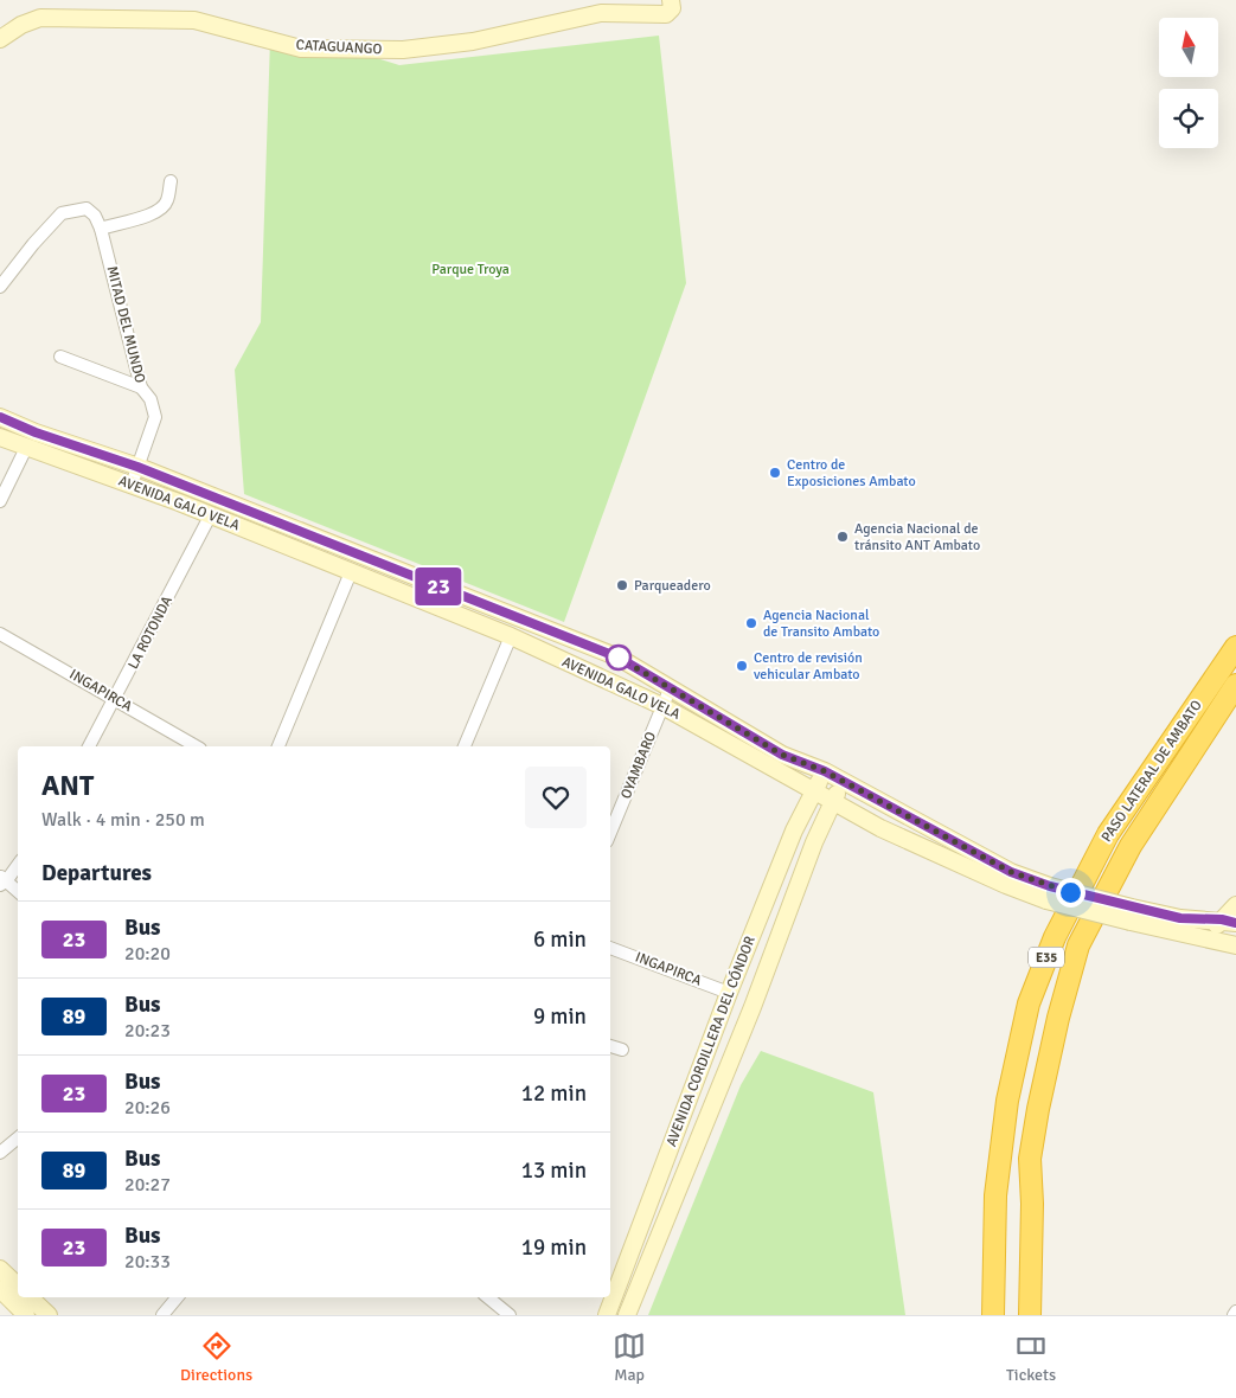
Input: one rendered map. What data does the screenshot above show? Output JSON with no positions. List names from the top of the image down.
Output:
{
  "streets": {
    "highway": ["PASO LATERAL DE AMBATO", "E35"],
    "main road": ["CATAGUANGO", "AVENIDA GALO VELA", "AVENIDA CORDILLERA DEL CÓNDOR"],
    "street": [
      "MITAD DEL MUNDO",
      "LA ROTONDA",
      "INGAPIRCA",
      "OYAMBARO"
    ]
  },
  "crossings": [
    ["MITAD DEL MUNDO", "AVENIDA GALO VELA"],
    ["AVENIDA GALO VELA", "LA ROTONDA"],
    ["AVENIDA GALO VELA", "OYAMBARO"],
    ["AVENIDA GALO VELA", "AVENIDA CORDILLERA DEL CÓNDOR"],
    ["LA ROTONDA", "INGAPIRCA"],
    ["INGAPIRCA", "AVENIDA CORDILLERA DEL CÓNDOR"]
  ],
  "parks": ["Parque Troya"],
  "places": [
    "Centro de Exposiciones Ambato",
    "Agencia Nacional de tránsito ANT Ambato",
    "Parqueadero",
    "Agencia Nacional de Transito Ambato",
    "Centro de revisión vehicular Ambato"
  ],
  "lines": ["bus line 23"],
  "north": "top",
  "page": {
    "on_map": "23",
    "heading": [
      ["ANT", "Walk · 4 min · 250 m"],
      "Departures"
    ],
    "list": [
      {
        "mark": "23",
        "name": "Bus",
        "note": "20:20",
        "value": "6 min"
      },
      {
        "mark": "89",
        "name": "Bus",
        "note": "20:23",
        "value": "9 min"
      },
      {
        "mark": "23",
        "name": "Bus",
        "note": "20:26",
        "value": "12 min"
      },
      {
        "mark": "89",
        "name": "Bus",
        "note": "20:27",
        "value": "13 min"
      },
      {
        "mark": "23",
        "name": "Bus",
        "note": "20:33",
        "value": "19 min"
      }
    ],
    "tabs": ["Directions", "Map", "Tickets"]
  }
}
